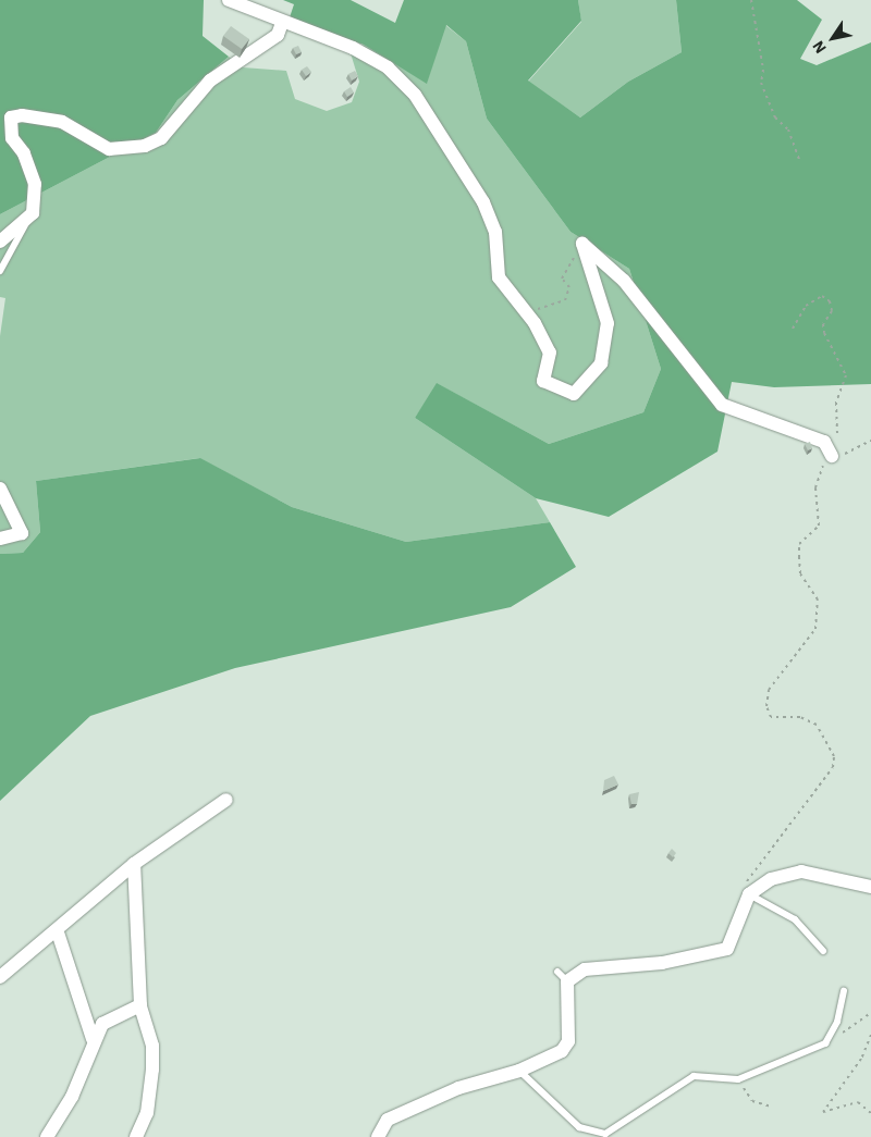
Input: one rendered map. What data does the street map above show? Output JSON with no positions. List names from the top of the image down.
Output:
{
  "north": "bottom left"
}
